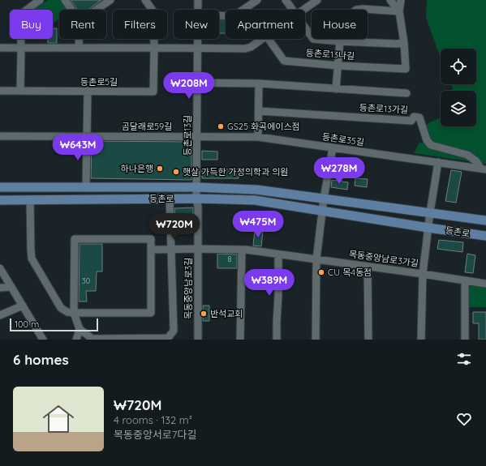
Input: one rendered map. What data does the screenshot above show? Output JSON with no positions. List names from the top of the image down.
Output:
{
  "streets": {
    "main road": ["등촌로"],
    "street": [
      "등촌로13나길",
      "등촌로5길",
      "등촌로13가길",
      "곰달래로59길",
      "등촌로13길",
      "등촌로35길",
      "목동중앙남로3가길",
      "목동중앙남로3길"
    ]
  },
  "crossings": [
    ["등촌로13가길", "등촌로13길"],
    ["등촌로13가길", "등촌로35길"],
    ["곰달래로59길", "등촌로13길"],
    ["곰달래로59길", "등촌로35길"],
    ["등촌로13길", "등촌로35길"],
    ["등촌로13길", "등촌로"],
    ["등촌로13길", "목동중앙남로3길"],
    ["등촌로", "목동중앙남로3길"],
    ["목동중앙남로3가길", "목동중앙남로3길"]
  ],
  "places": [
    "GS25 화곡에이스점",
    "하나은행",
    "햇살 가득한 가정의학과 의원",
    "CU 목4동점",
    "반석교회"
  ],
  "house_numbers": ["8", "30"],
  "scale_bar": "100 m",
  "page": {
    "chip": [
      "Buy",
      "Rent",
      "Filters",
      "New",
      "Apartment",
      "House"
    ],
    "price": [
      "₩208M",
      "₩643M",
      "₩278M",
      "₩475M",
      "₩720M",
      "₩389M"
    ],
    "scale": "100 m",
    "heading": "6 homes",
    "list": [
      {
        "name": "₩720M",
        "note": "4 rooms · 132 m² · 목동중앙서로7다길"
      }
    ]
  }
}
